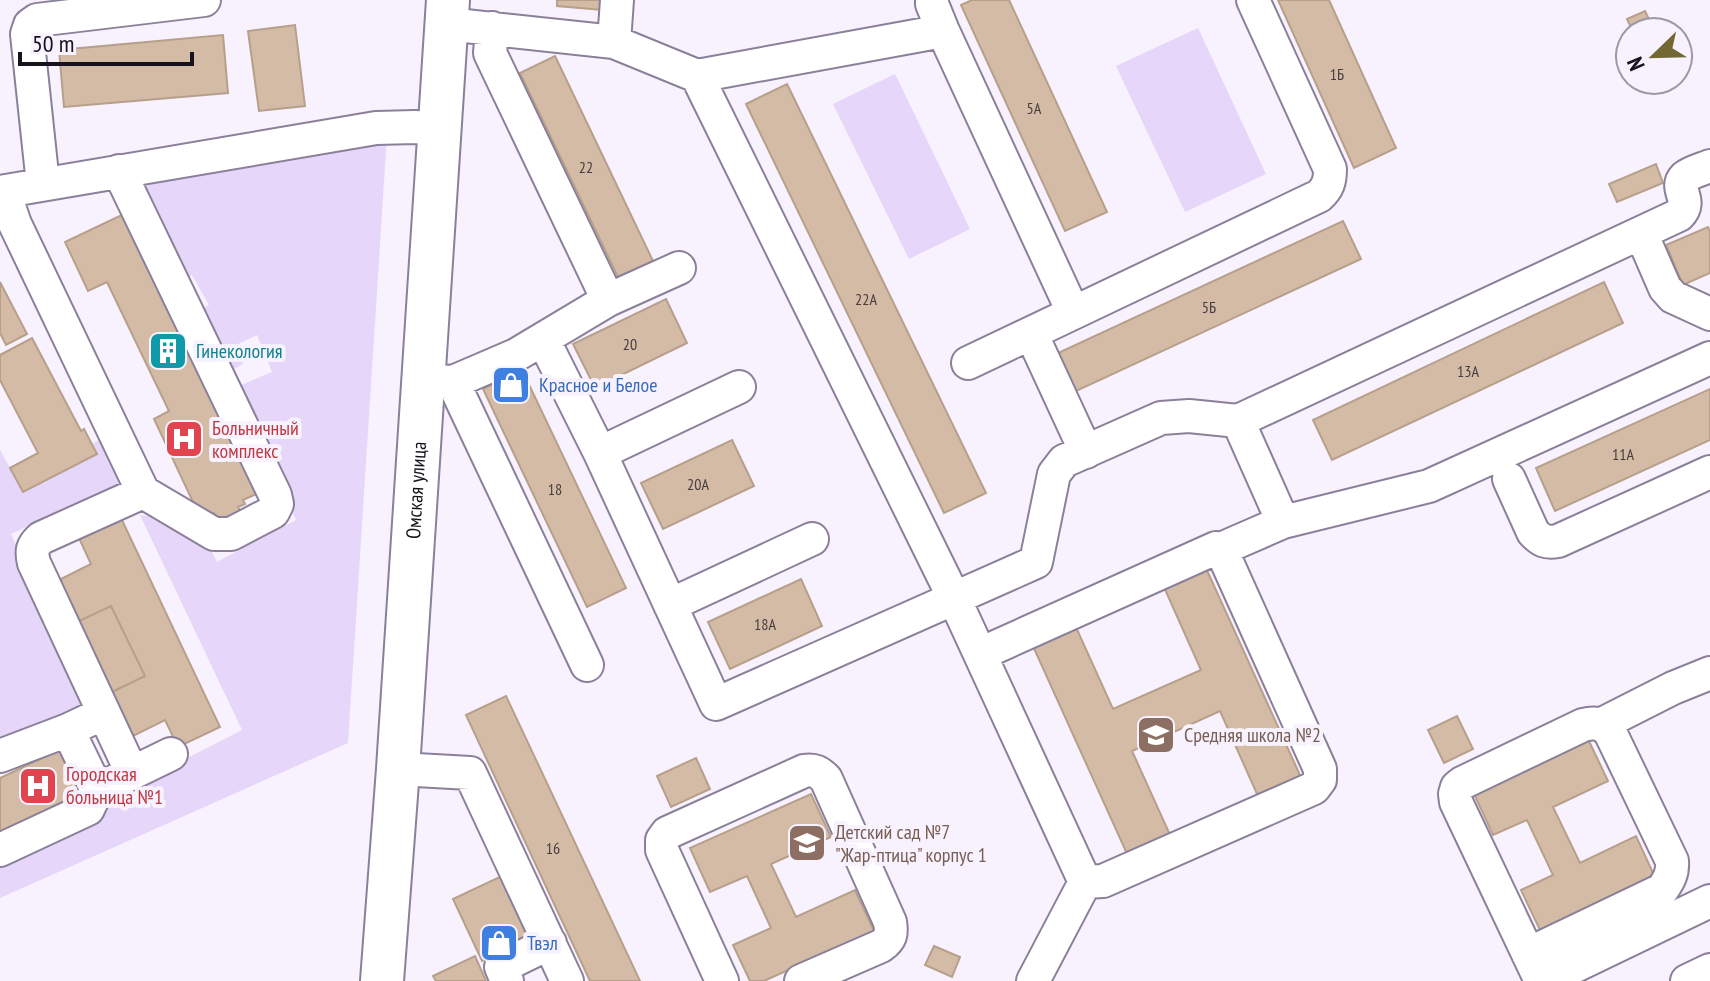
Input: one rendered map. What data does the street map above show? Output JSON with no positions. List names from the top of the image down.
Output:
{
  "streets": {
    "main road": ["Омская улица"]
  },
  "places": {
    "building": ["Гинекология"],
    "shop": ["Красное и Белое", "Твэл"],
    "hospital": ["Больничный комплекс", "Городская больница №1"],
    "school or university": ["Средняя школа №2", "Детский сад №7 \"Жар-птица\" корпус 1"]
  },
  "house_numbers": [
    "1Б",
    "5А",
    "22",
    "22А",
    "5Б",
    "20",
    "13А",
    "11А",
    "20А",
    "18",
    "18А",
    "16"
  ],
  "scale_bar": "50 m",
  "north": "bottom left"
}
